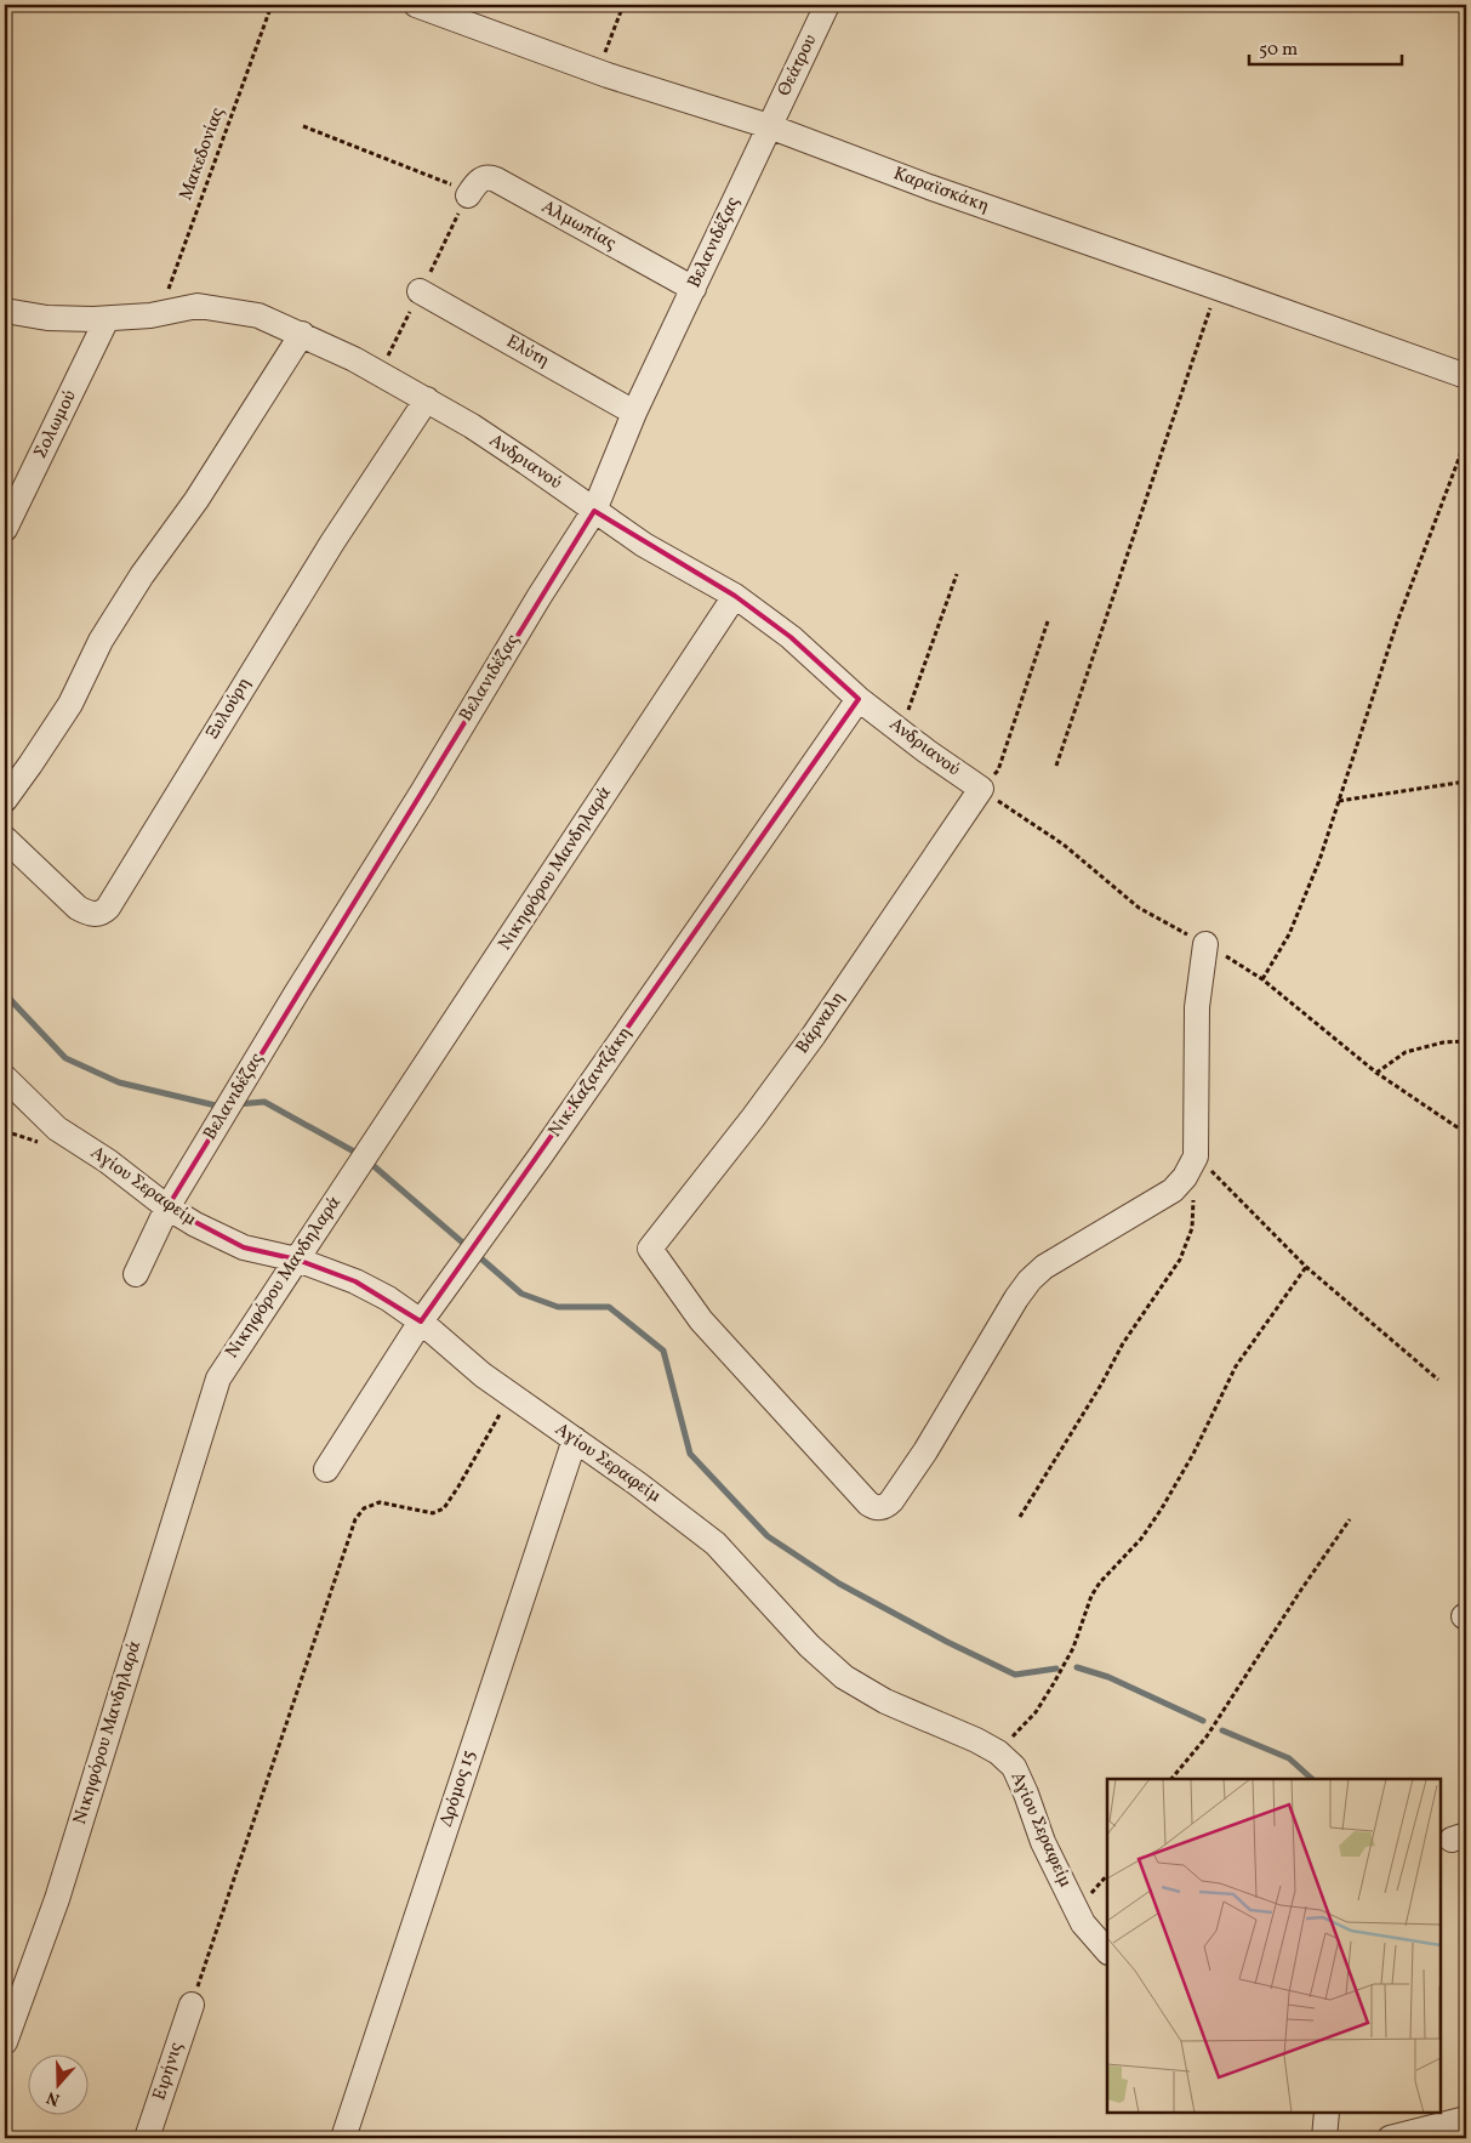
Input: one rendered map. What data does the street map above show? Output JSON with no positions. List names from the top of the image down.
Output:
{
  "streets": {
    "street": [
      "Θεάτρου",
      "Καραϊσκάκη",
      "Αλμωπίας",
      "Βελανιδέζας",
      "Ελύτη",
      "Σολωμού",
      "Ανδριανού",
      "Ξυλούρη",
      "Νικηφόρου Μανδηλαρά",
      "Βάρναλη",
      "Νικ.Καζαντζάκη",
      "Αγίου Σεραφείμ",
      "Δρόμος 15",
      "Ειρήνις"
    ],
    "path": ["Μακεδονίας"]
  },
  "crossings": [
    ["Θεάτρου", "Καραϊσκάκη"],
    ["Θεάτρου", "Βελανιδέζας"],
    ["Μακεδονίας", "Ανδριανού"],
    ["Καραϊσκάκη", "Βελανιδέζας"],
    ["Αλμωπίας", "Βελανιδέζας"],
    ["Βελανιδέζας", "Ελύτη"],
    ["Βελανιδέζας", "Ανδριανού"],
    ["Βελανιδέζας", "Αγίου Σεραφείμ"],
    ["Σολωμού", "Ανδριανού"],
    ["Ανδριανού", "Ξυλούρη"],
    ["Ανδριανού", "Νικηφόρου Μανδηλαρά"],
    ["Ανδριανού", "Βάρναλη"],
    ["Ανδριανού", "Νικ.Καζαντζάκη"],
    ["Νικηφόρου Μανδηλαρά", "Αγίου Σεραφείμ"],
    ["Νικ.Καζαντζάκη", "Αγίου Σεραφείμ"],
    ["Αγίου Σεραφείμ", "Δρόμος 15"]
  ],
  "scale_bar": "50 m",
  "north": "bottom"
}
